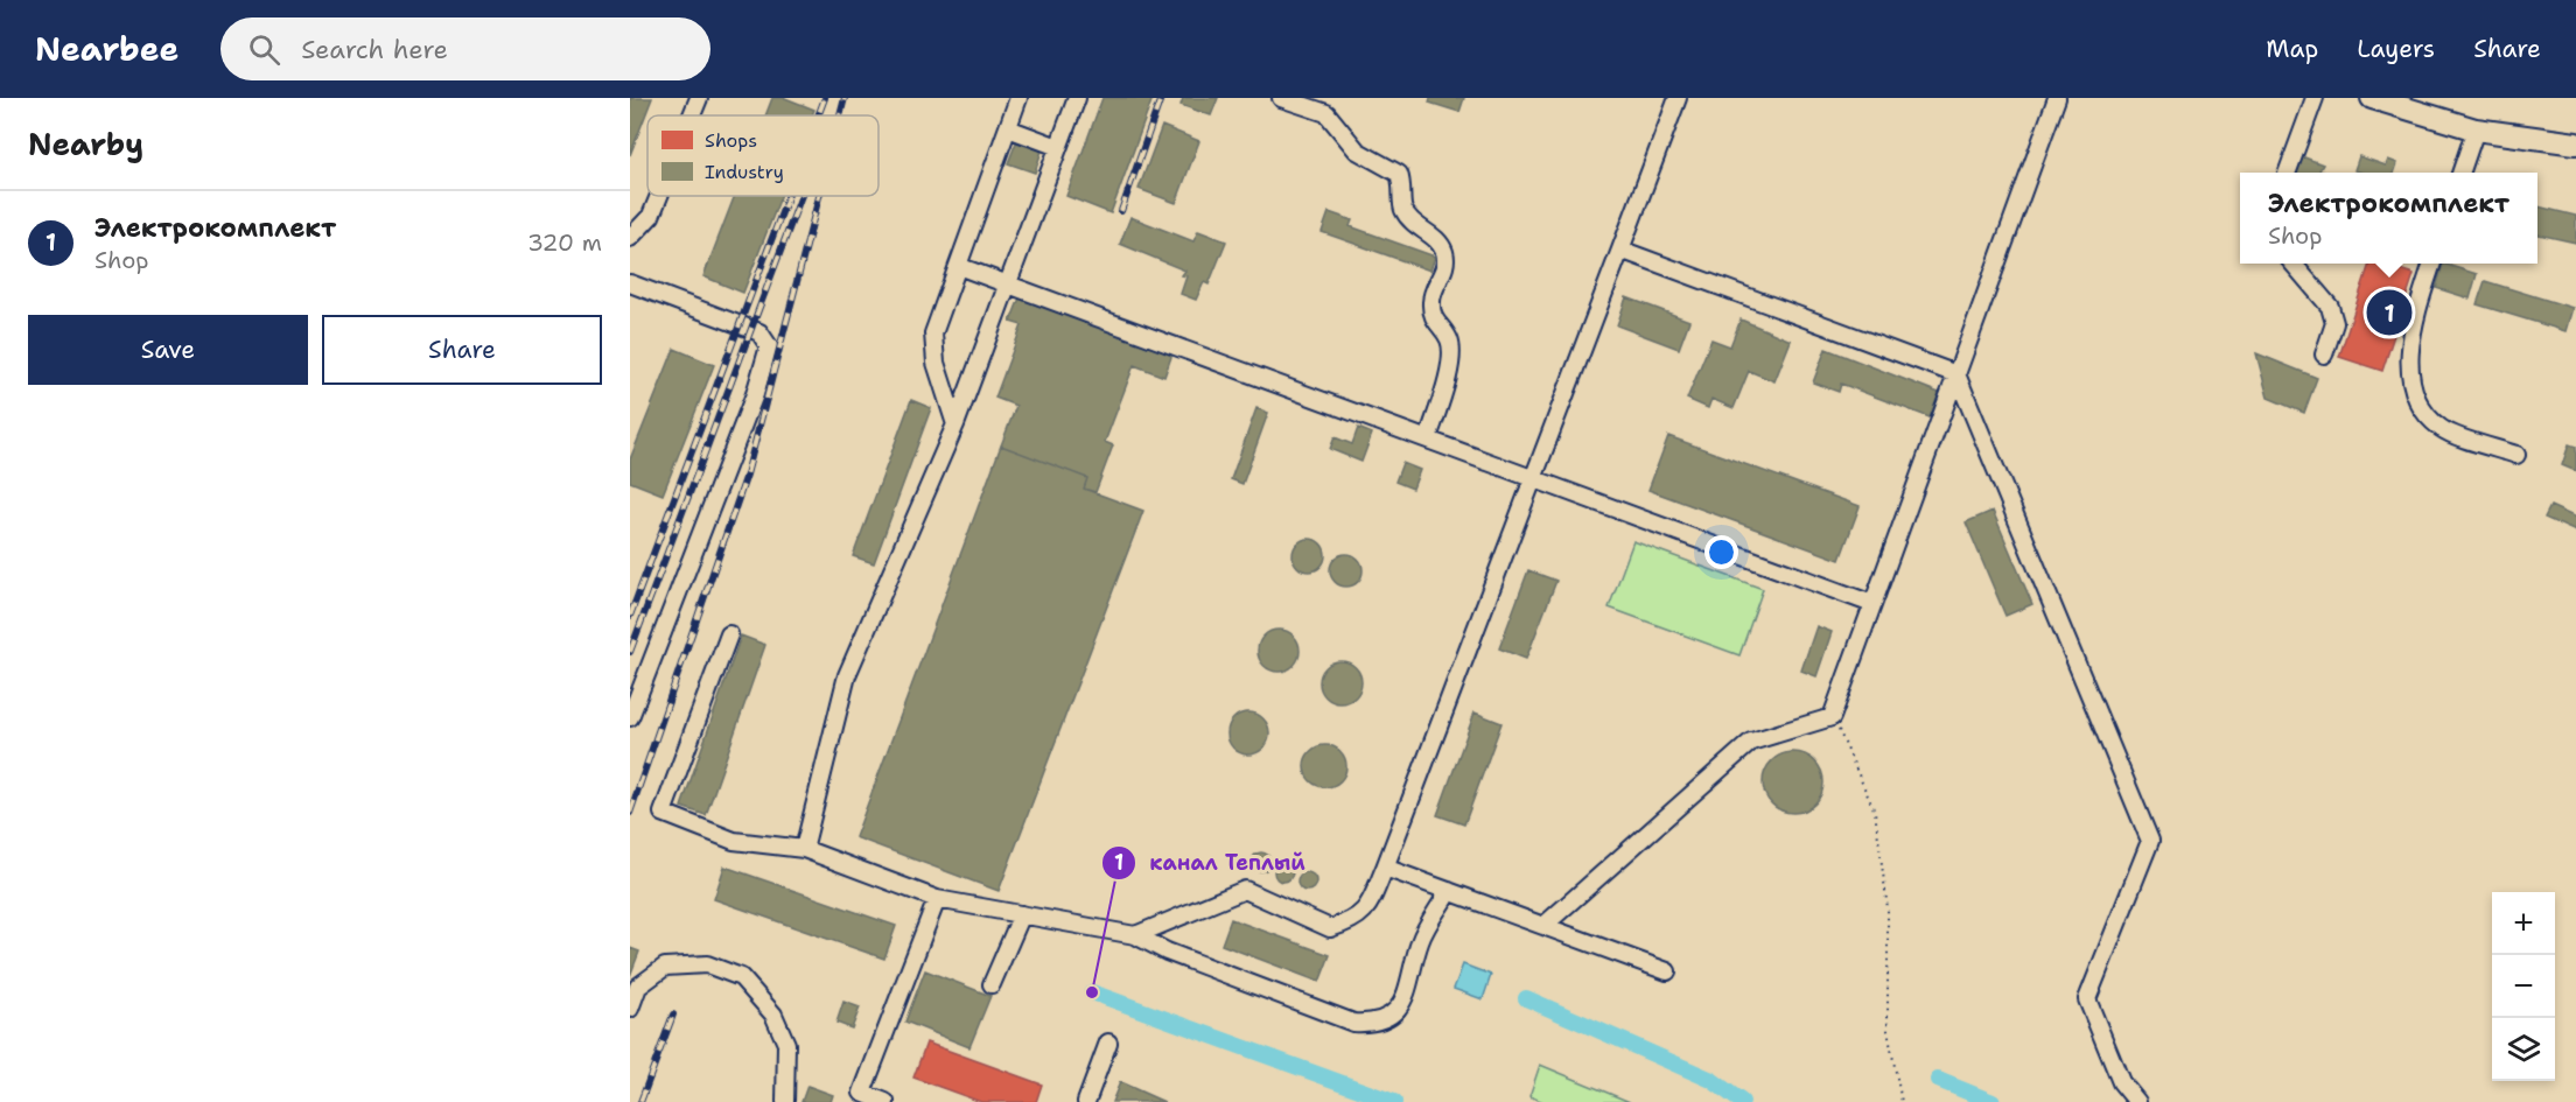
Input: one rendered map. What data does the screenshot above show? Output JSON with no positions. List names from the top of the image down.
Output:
{
  "places": ["канал Теплый"],
  "legend": ["Shops", "Industry"],
  "page": {
    "header": "Nearbee",
    "search": "Search here",
    "nav": ["Map", "Layers", "Share"],
    "heading": "Nearby",
    "popup": ["Электрокомплект", "Shop"],
    "list": [
      {
        "mark": "1",
        "name": "Электрокомплект",
        "note": "Shop",
        "value": "320 m"
      }
    ],
    "pins": "1",
    "buttons": ["Save", "Share"],
    "map_buttons": ["+", "−"]
  }
}
